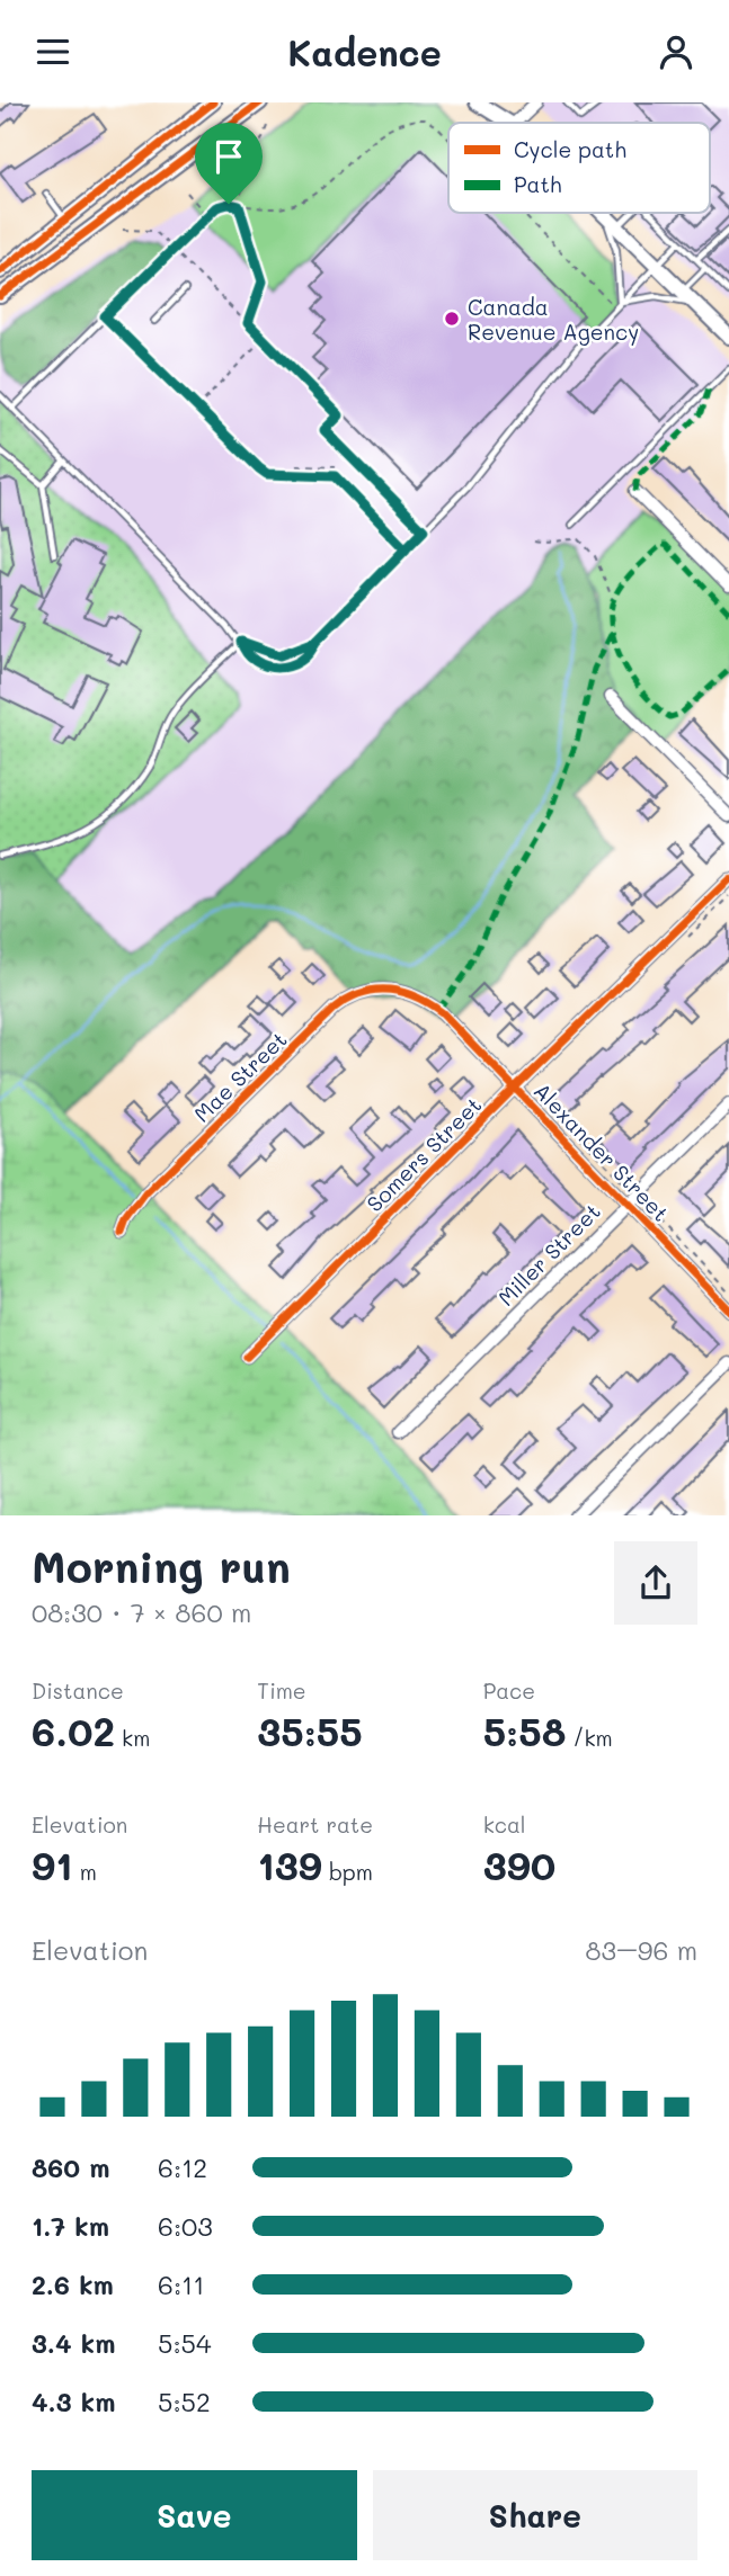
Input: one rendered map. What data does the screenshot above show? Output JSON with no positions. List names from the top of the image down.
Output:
{
  "streets": {
    "street": [
      "Mae Street",
      "Alexander Street",
      "Somers Street",
      "Miller Street"
    ]
  },
  "crossings": [
    ["Mae Street", "Alexander Street"],
    ["Alexander Street", "Somers Street"],
    ["Alexander Street", "Miller Street"]
  ],
  "places": ["Canada Revenue Agency"],
  "legend": ["Cycle path", "Path"],
  "page": {
    "header": "Kadence",
    "heading": ["Morning run", "08:30 · 7 × 860 m"],
    "stats": [
      ["Distance", "6.02 km"],
      ["Time", "35:55"],
      ["Pace", "5:58 /km"],
      ["Elevation", "91 m"],
      ["Heart rate", "139 bpm"],
      ["kcal", "390"]
    ],
    "chart": ["Elevation", "83–96 m"],
    "list": [
      {
        "name": "860 m",
        "note": "6:12"
      },
      {
        "name": "1.7 km",
        "note": "6:03"
      },
      {
        "name": "2.6 km",
        "note": "6:11"
      },
      {
        "name": "3.4 km",
        "note": "5:54"
      },
      {
        "name": "4.3 km",
        "note": "5:52"
      }
    ],
    "buttons": ["Save", "Share"]
  }
}
